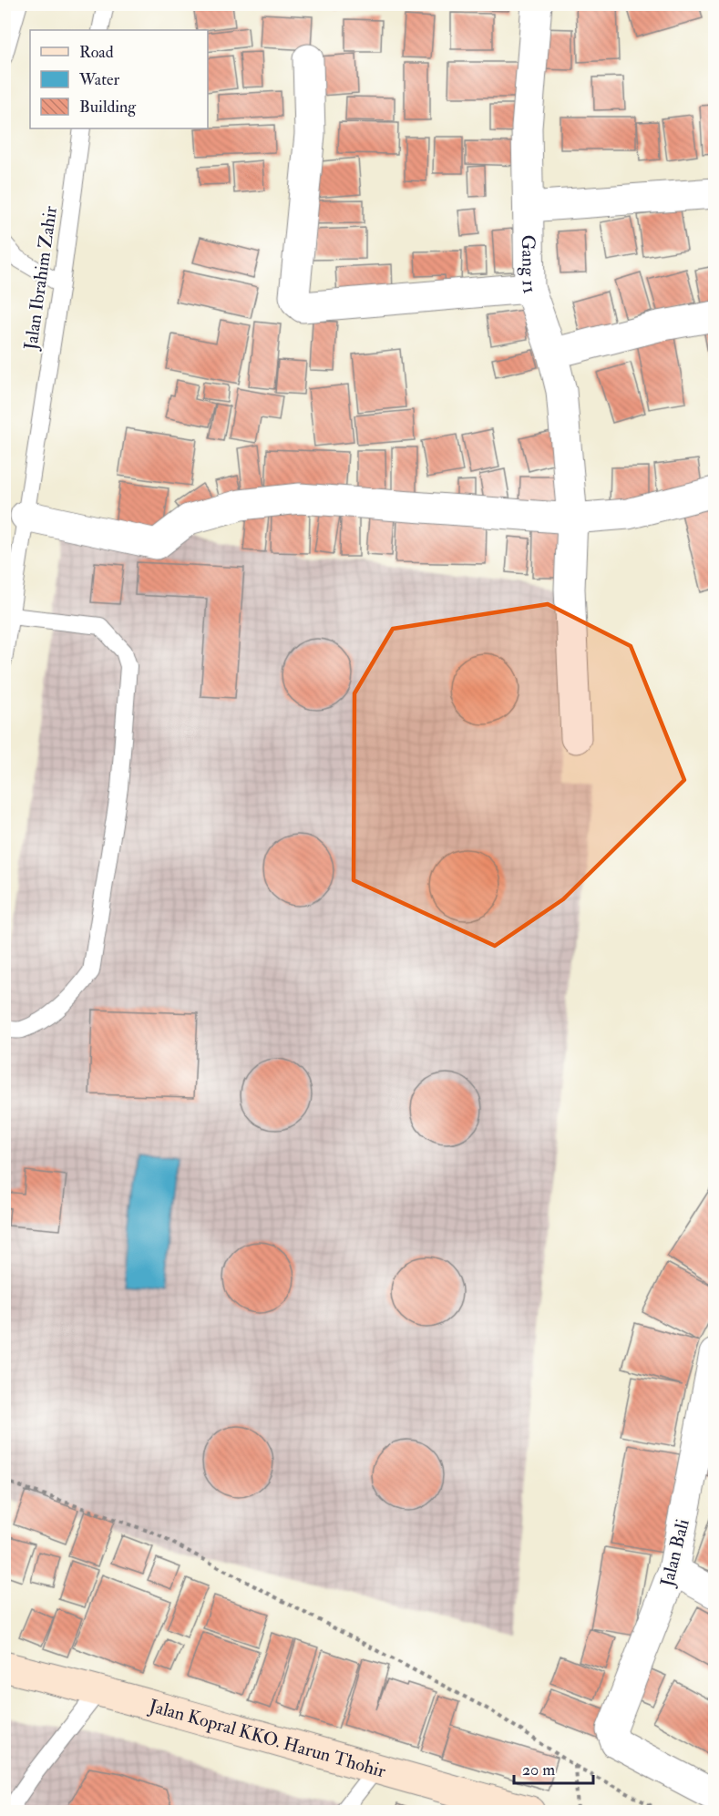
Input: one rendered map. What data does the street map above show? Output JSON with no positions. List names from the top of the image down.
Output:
{
  "streets": {
    "main road": ["Jalan Kopral KKO. Harun Thohir"],
    "street": ["Gang 11", "Jalan Bali"],
    "lane": ["Jalan Ibrahim Zahir"]
  },
  "legend": ["Road", "Water", "Building"],
  "scale_bar": "20 m"
}
